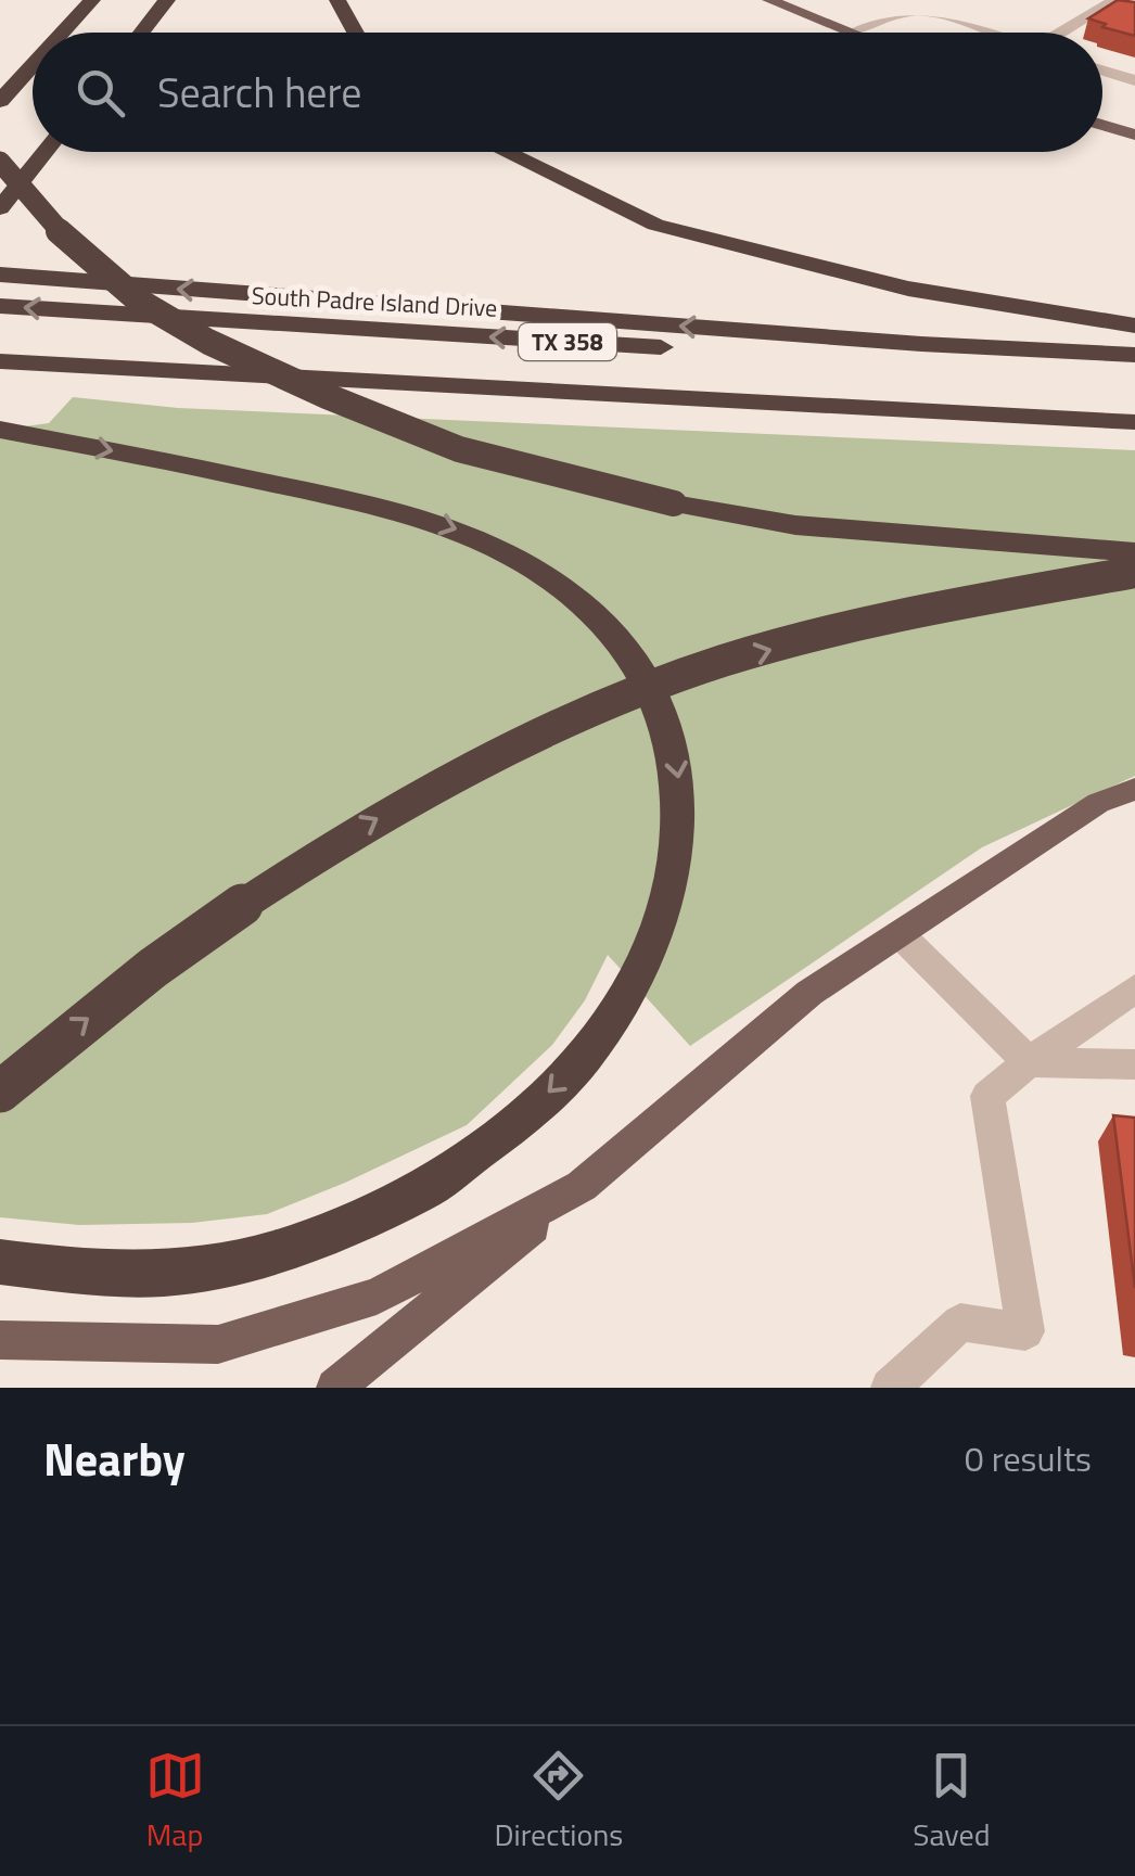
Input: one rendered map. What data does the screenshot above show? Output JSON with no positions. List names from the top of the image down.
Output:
{
  "streets": {
    "highway": ["South Padre Island Drive", "TX 358"]
  },
  "page": {
    "search": "Search here",
    "heading": ["Nearby", "0 results"],
    "nav": ["Map", "Directions", "Saved"]
  }
}
